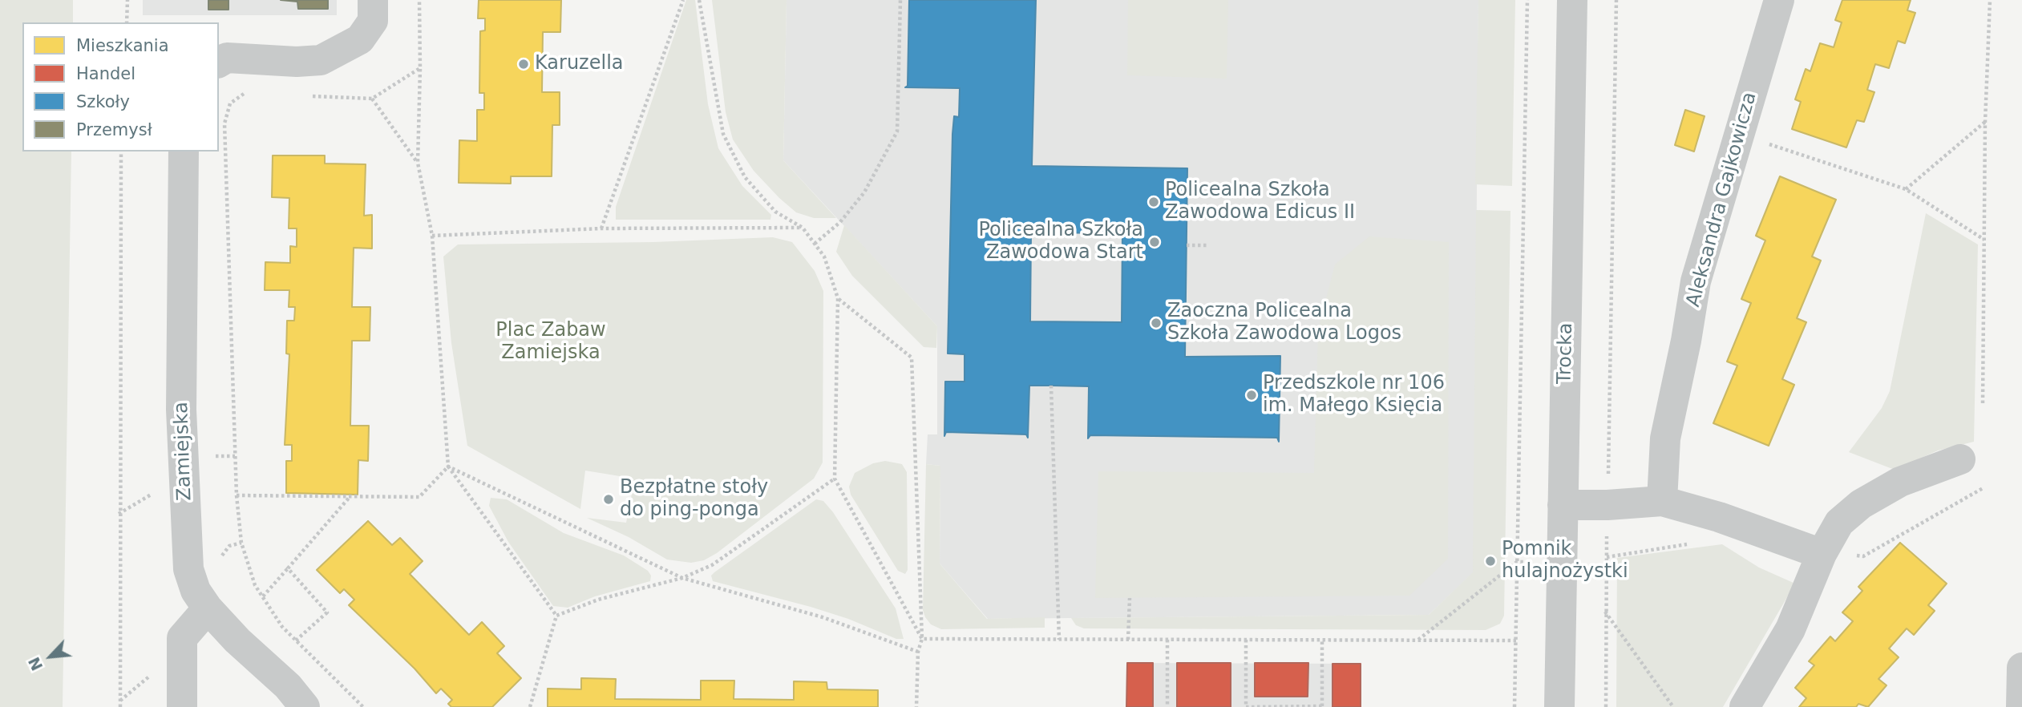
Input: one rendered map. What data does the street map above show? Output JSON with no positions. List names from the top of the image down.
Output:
{
  "streets": {
    "street": ["Aleksandra Gajkowicza", "Trocka", "Zamiejska"]
  },
  "parks": ["Plac Zabaw Zamiejska"],
  "places": [
    "Karuzella",
    "Policealna Szkoła Zawodowa Edicus II",
    "Policealna Szkoła Zawodowa Start",
    "Zaoczna Policealna Szkoła Zawodowa Logos",
    "Przedszkole nr 106 im. Małego Księcia",
    "Bezpłatne stoły do ping-ponga",
    "Pomnik hulajnożystki"
  ],
  "legend": [
    "Mieszkania",
    "Handel",
    "Szkoły",
    "Przemysł"
  ],
  "north": "bottom left"
}
